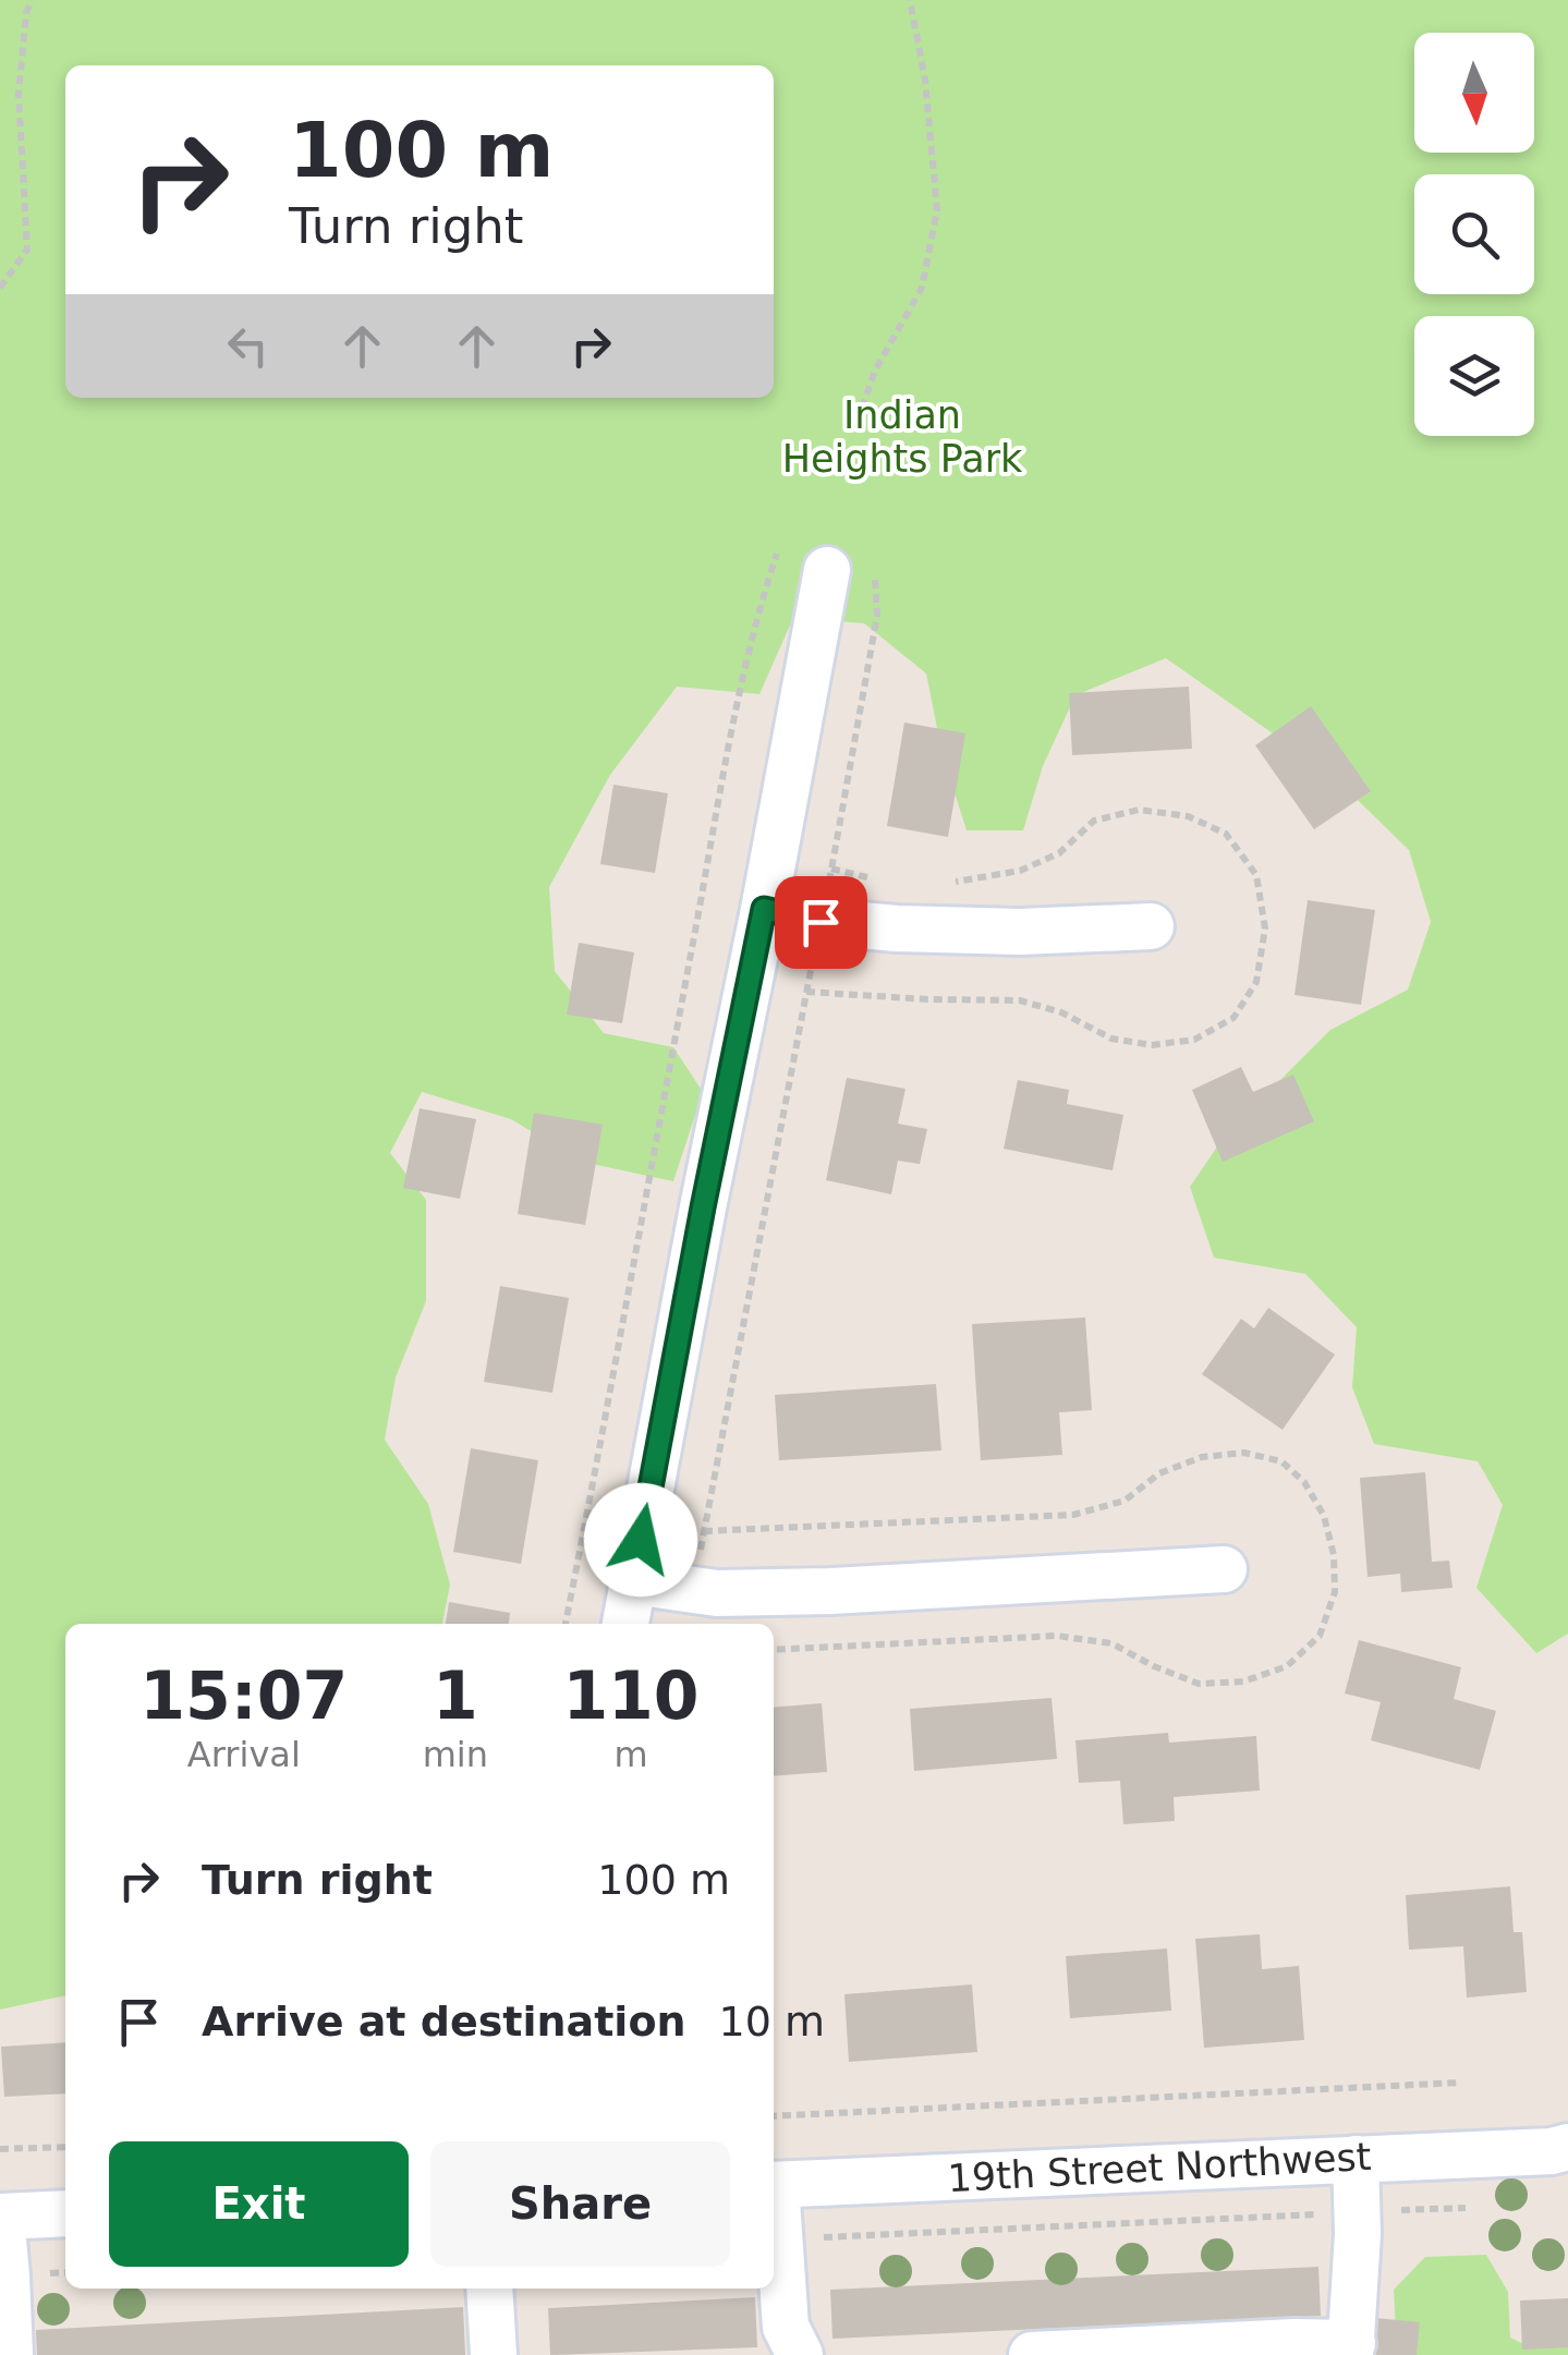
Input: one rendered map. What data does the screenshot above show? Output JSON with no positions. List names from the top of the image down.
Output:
{
  "streets": {
    "street": ["19th Street Northwest"]
  },
  "parks": ["Indian Heights Park"],
  "north": "bottom",
  "page": {
    "turn": ["100 m", "Turn right"],
    "eta": [
      "15:07",
      "Arrival",
      "1",
      "min",
      "110",
      "m"
    ],
    "list": [
      {
        "name": "Turn right",
        "value": "100 m"
      },
      {
        "name": "Arrive at destination",
        "value": "10 m"
      }
    ],
    "buttons": ["Exit", "Share"]
  }
}
